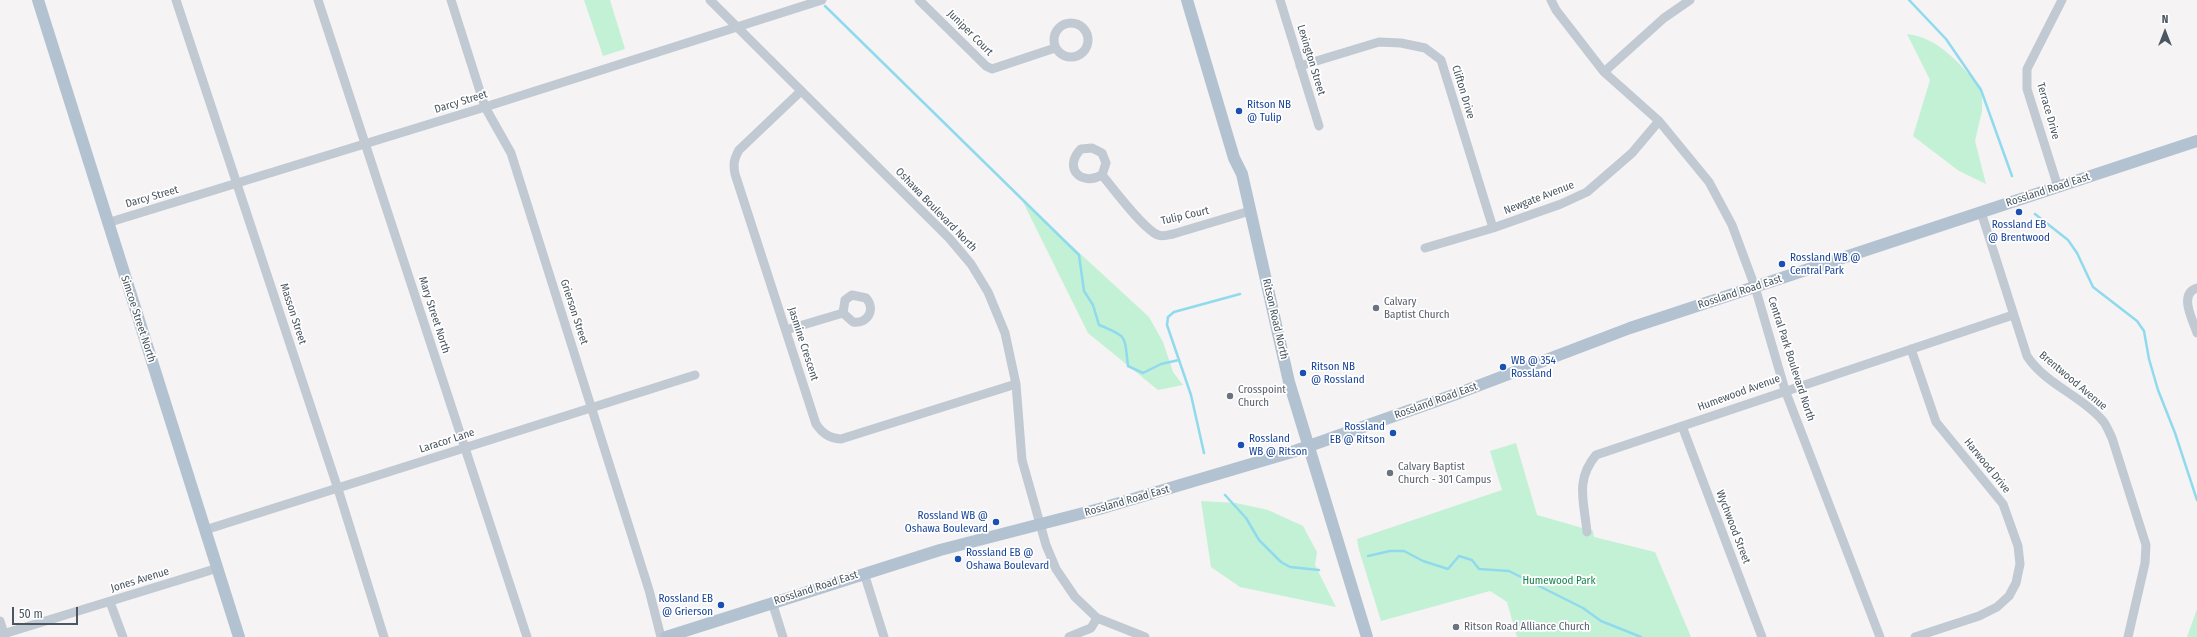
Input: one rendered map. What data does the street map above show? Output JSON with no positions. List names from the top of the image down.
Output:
{
  "streets": {
    "main road": ["Rossland Road East", "Simcoe Street North", "Ritson Road North"],
    "street": [
      "Juniper Court",
      "Lexington Street",
      "Clifton Drive",
      "Darcy Street",
      "Terrace Drive",
      "Newgate Avenue",
      "Oshawa Boulevard North",
      "Tulip Court",
      "Grierson Street",
      "Masson Street",
      "Mary Street North",
      "Jasmine Crescent",
      "Central Park Boulevard North",
      "Brentwood Avenue",
      "Humewood Avenue",
      "Laracor Lane",
      "Harwood Drive",
      "Wychwood Street",
      "Jones Avenue"
    ]
  },
  "crossings": [
    ["Lexington Street", "Clifton Drive"],
    ["Clifton Drive", "Newgate Avenue"],
    ["Darcy Street", "Oshawa Boulevard North"],
    ["Darcy Street", "Grierson Street"],
    ["Darcy Street", "Masson Street"],
    ["Darcy Street", "Mary Street North"],
    ["Darcy Street", "Simcoe Street North"],
    ["Terrace Drive", "Rossland Road East"],
    ["Rossland Road East", "Oshawa Boulevard North"],
    ["Rossland Road East", "Ritson Road North"],
    ["Rossland Road East", "Central Park Boulevard North"],
    ["Rossland Road East", "Brentwood Avenue"],
    ["Newgate Avenue", "Central Park Boulevard North"],
    ["Oshawa Boulevard North", "Jasmine Crescent"],
    ["Tulip Court", "Ritson Road North"],
    ["Grierson Street", "Laracor Lane"],
    ["Masson Street", "Laracor Lane"],
    ["Mary Street North", "Laracor Lane"],
    ["Simcoe Street North", "Laracor Lane"],
    ["Simcoe Street North", "Jones Avenue"],
    ["Central Park Boulevard North", "Humewood Avenue"],
    ["Brentwood Avenue", "Humewood Avenue"],
    ["Humewood Avenue", "Harwood Drive"],
    ["Humewood Avenue", "Wychwood Street"]
  ],
  "parks": ["Humewood Park"],
  "places": [
    "Ritson NB @ Tulip",
    "Rossland EB @ Brentwood",
    "Rossland WB @ Central Park",
    "Calvary Baptist Church",
    "WB @ 354 Rossland",
    "Ritson NB @ Rossland",
    "Crosspoint Church",
    "Rossland EB @ Ritson",
    "Rossland WB @ Ritson",
    "Calvary Baptist Church - 301 Campus",
    "Rossland WB @ Oshawa Boulevard",
    "Rossland EB @ Oshawa Boulevard",
    "Rossland EB @ Grierson",
    "Ritson Road Alliance Church"
  ],
  "scale_bar": "50 m",
  "north": "top"
}
